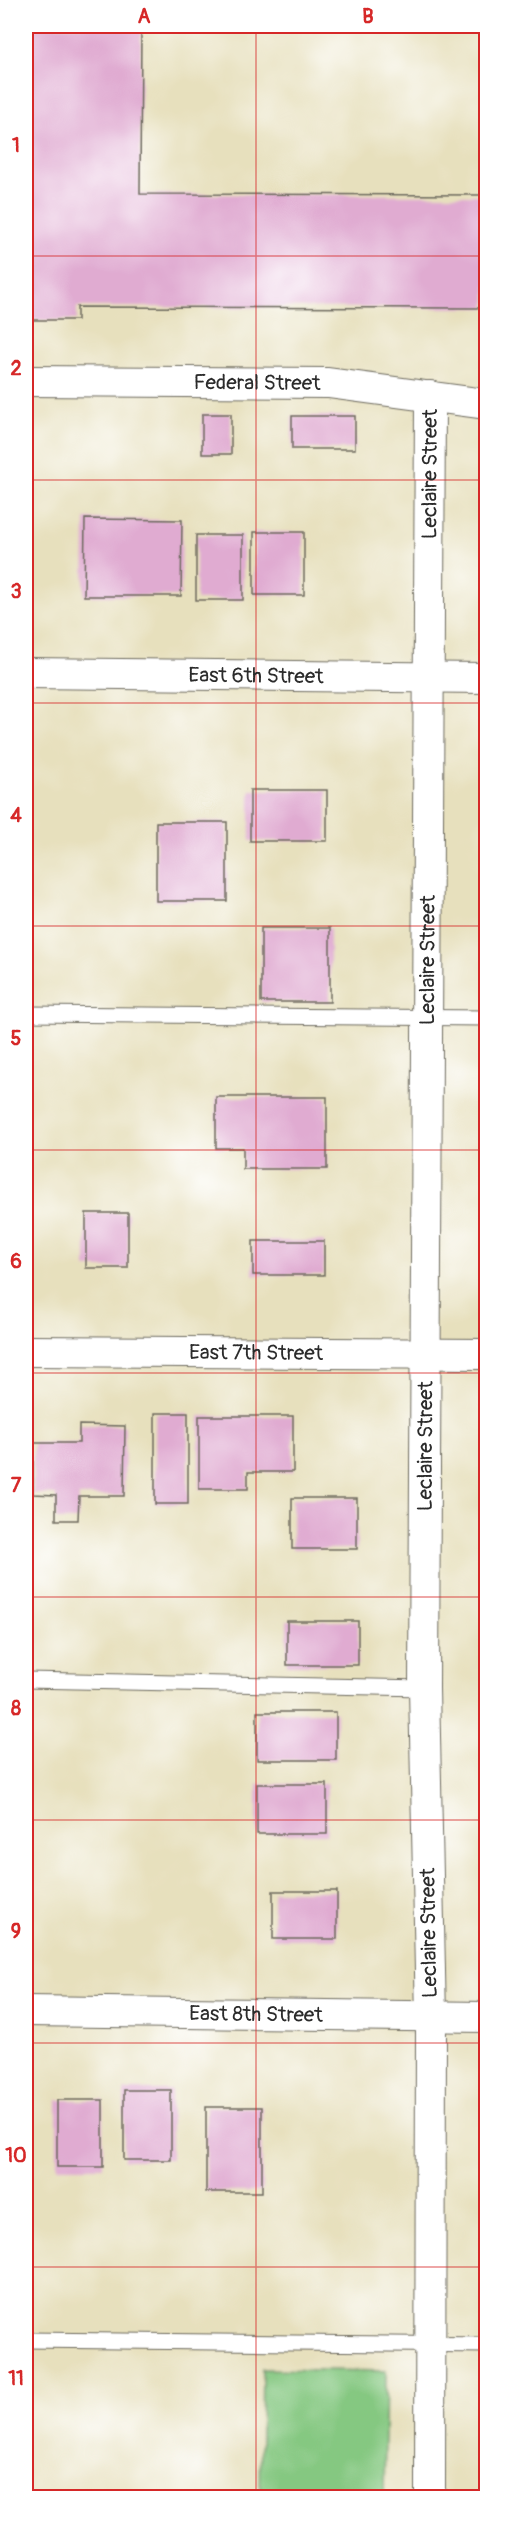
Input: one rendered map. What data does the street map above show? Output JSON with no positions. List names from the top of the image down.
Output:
{
  "streets": {
    "street": [
      "Federal Street",
      "Leclaire Street",
      "East 6th Street",
      "East 7th Street",
      "East 8th Street"
    ]
  },
  "crossings": [
    ["Federal Street", "Leclaire Street"],
    ["Leclaire Street", "East 6th Street"],
    ["Leclaire Street", "East 7th Street"],
    ["Leclaire Street", "East 8th Street"]
  ],
  "grid": {
    "columns": ["A", "B"],
    "rows": [
      "1",
      "2",
      "3",
      "4",
      "5",
      "6",
      "7",
      "8",
      "9",
      "10",
      "11"
    ]
  }
}
